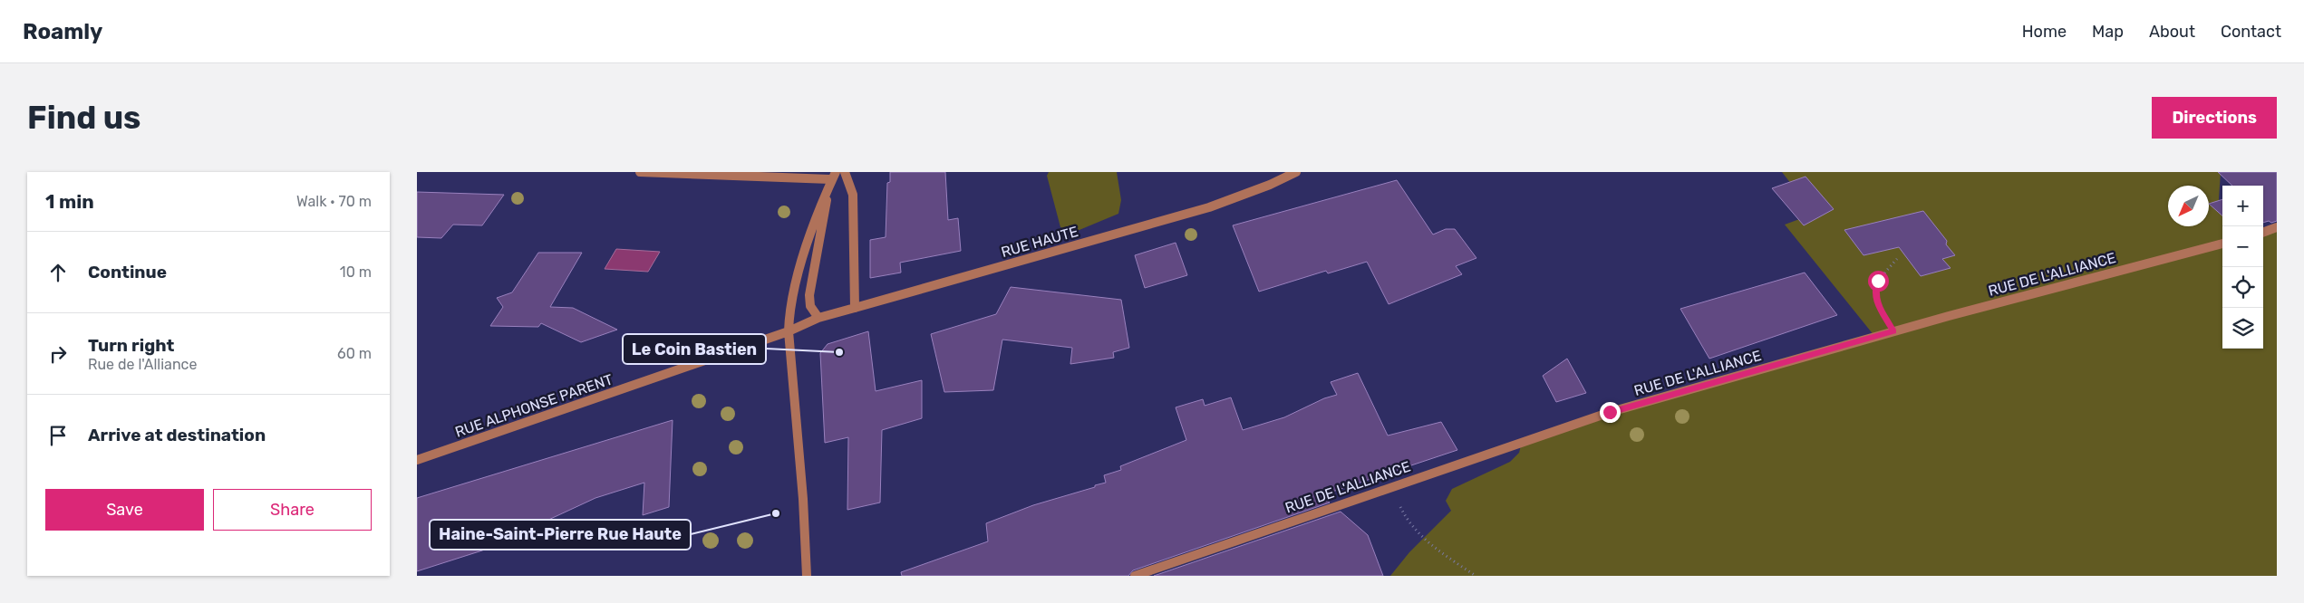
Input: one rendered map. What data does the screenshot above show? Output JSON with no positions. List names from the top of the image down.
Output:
{
  "streets": {
    "street": ["RUE HAUTE", "RUE DE L'ALLIANCE", "RUE ALPHONSE PARENT"]
  },
  "crossings": [
    ["RUE HAUTE", "RUE ALPHONSE PARENT"]
  ],
  "places": ["Le Coin Bastien", "Haine-Saint-Pierre Rue Haute"],
  "north": "bottom left",
  "page": {
    "header": "Roamly",
    "nav": [
      "Home",
      "Map",
      "About",
      "Contact"
    ],
    "buttons": [
      "Directions",
      ["Save", "Share"]
    ],
    "title": "Find us",
    "heading": ["1 min", "Walk · 70 m"],
    "map_buttons": ["+", "−"],
    "list": [
      ["Continue", "10 m"],
      ["Turn right", "Rue de l'Alliance", "60 m"],
      "Arrive at destination"
    ]
  }
}
